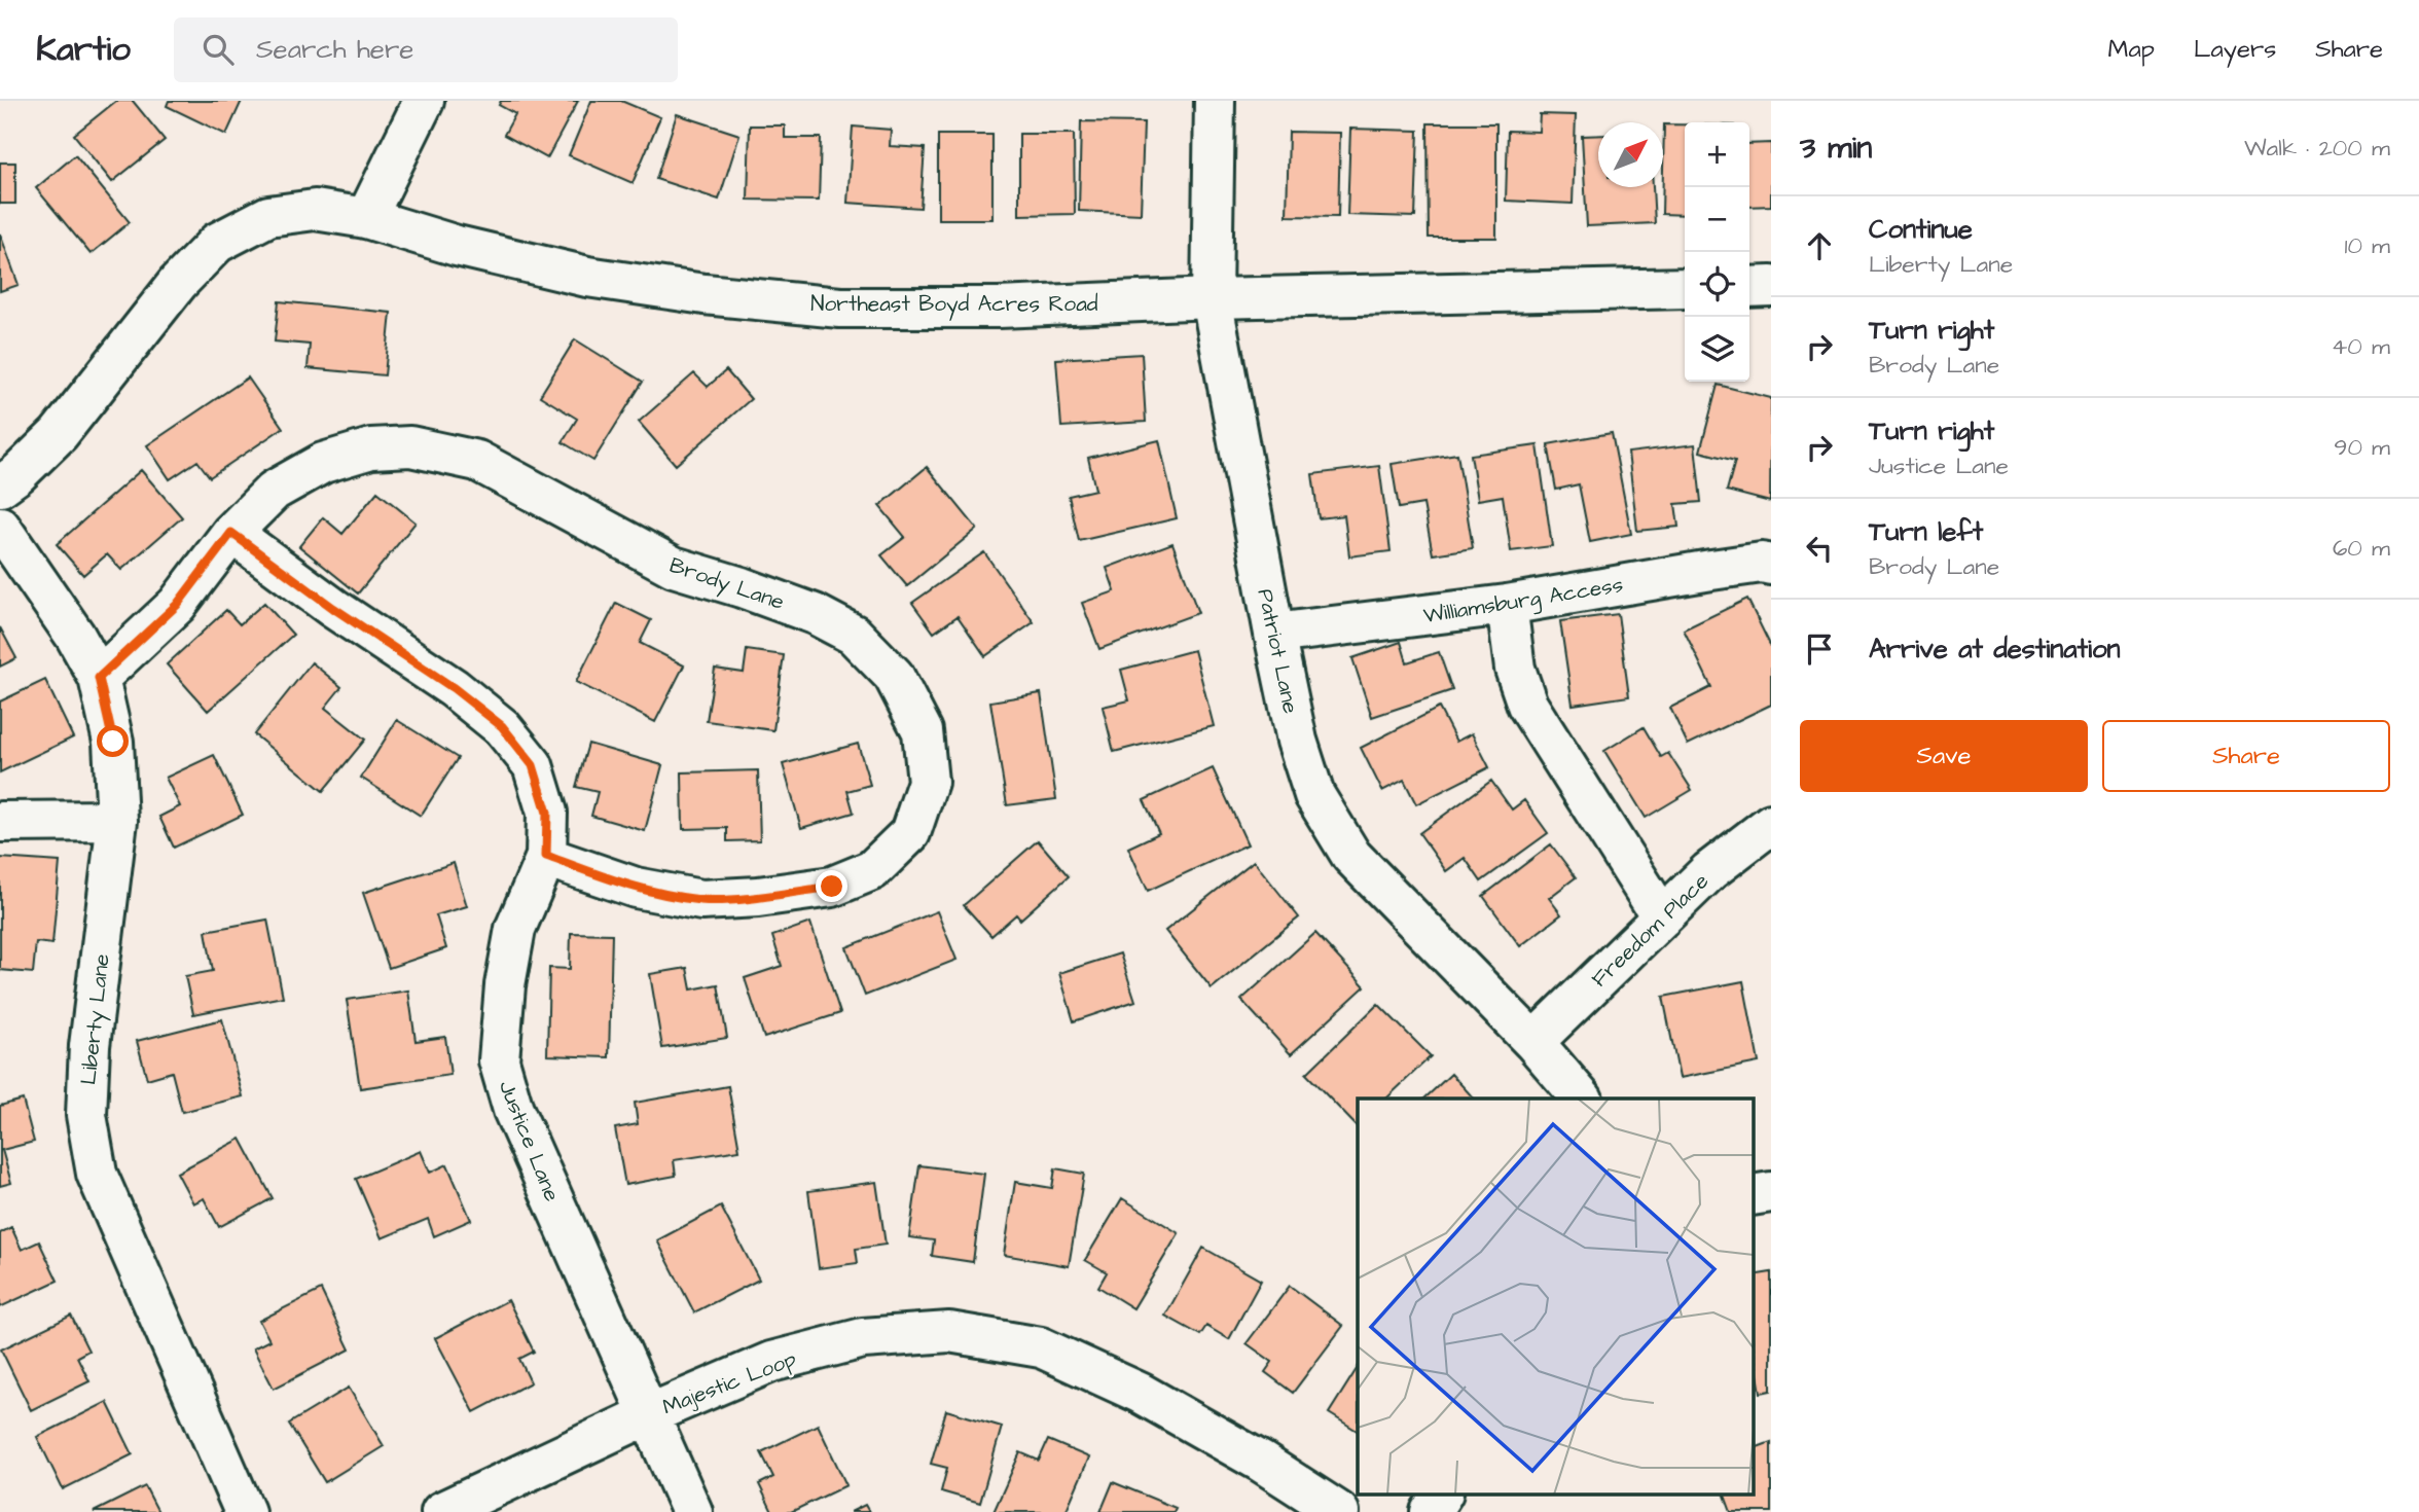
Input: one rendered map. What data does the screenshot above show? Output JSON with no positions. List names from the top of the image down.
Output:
{
  "streets": {
    "street": [
      "Northeast Boyd Acres Road",
      "Brody Lane",
      "Williamsburg Access",
      "Patriot Lane",
      "Freedom Place",
      "Liberty Lane",
      "Justice Lane",
      "Majestic Loop"
    ]
  },
  "crossings": [
    ["Northeast Boyd Acres Road", "Patriot Lane"],
    ["Brody Lane", "Liberty Lane"],
    ["Brody Lane", "Justice Lane"],
    ["Williamsburg Access", "Patriot Lane"],
    ["Patriot Lane", "Freedom Place"],
    ["Justice Lane", "Majestic Loop"]
  ],
  "north": "top right",
  "page": {
    "header": "Kartio",
    "search": "Search here",
    "nav": ["Map", "Layers", "Share"],
    "heading": ["3 min", "Walk · 200 m"],
    "map_buttons": ["+", "−"],
    "list": [
      ["Continue", "Liberty Lane", "10 m"],
      ["Turn right", "Brody Lane", "40 m"],
      ["Turn right", "Justice Lane", "90 m"],
      ["Turn left", "Brody Lane", "60 m"],
      "Arrive at destination"
    ],
    "buttons": ["Save", "Share"]
  }
}
